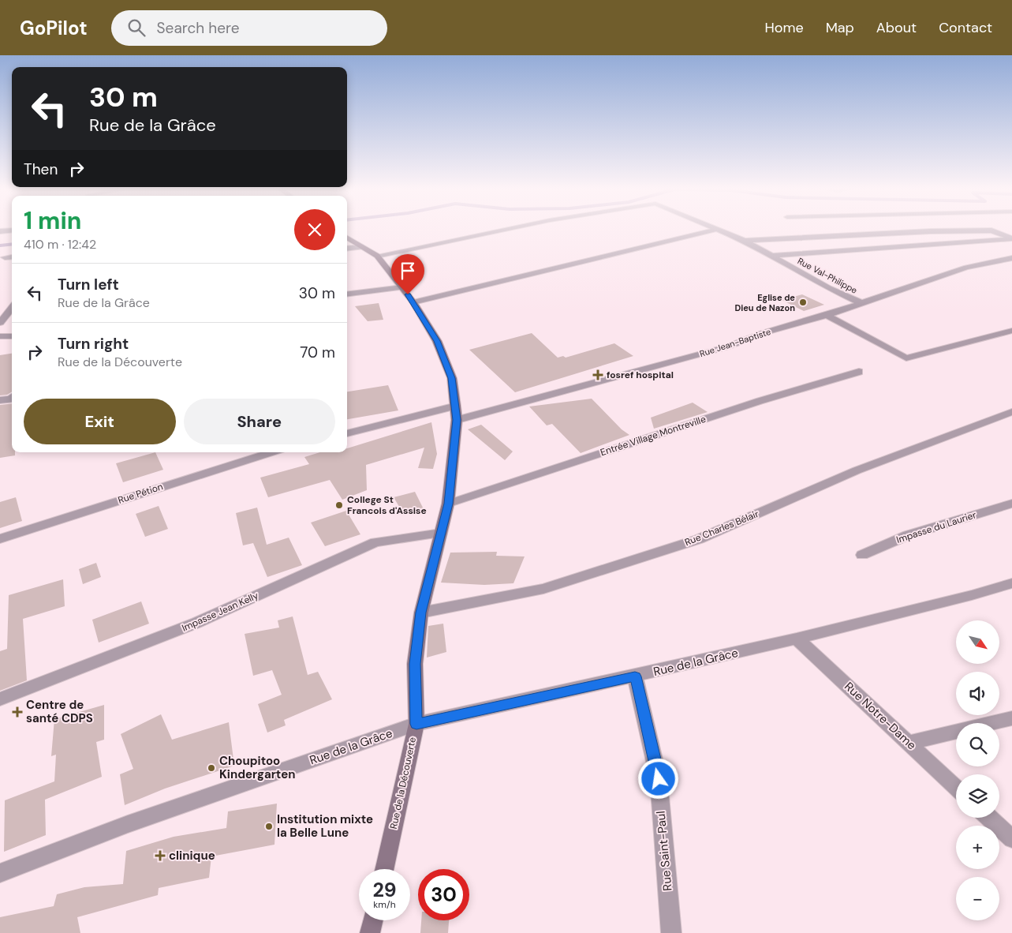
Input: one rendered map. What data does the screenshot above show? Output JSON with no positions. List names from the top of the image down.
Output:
{
  "streets": {
    "street": [
      "Rue Val-Philippe",
      "Rue Jean-Baptiste",
      "Entrée Village Montreville",
      "Rue Pétion",
      "Impasse du Laurier",
      "Rue Charles Bélair",
      "Impasse Jean Kelly",
      "Rue de la Grâce",
      "Rue Notre-Dame",
      "Rue de la Découverte",
      "Rue Saint-Paul"
    ]
  },
  "crossings": [
    ["Rue Val-Philippe", "Rue Jean-Baptiste"],
    ["Rue Val-Philippe", "Rue de la Découverte"],
    ["Rue Jean-Baptiste", "Rue de la Découverte"],
    ["Entrée Village Montreville", "Rue de la Découverte"],
    ["Rue Charles Bélair", "Rue de la Découverte"],
    ["Impasse Jean Kelly", "Rue de la Découverte"],
    ["Rue de la Grâce", "Rue Notre-Dame"],
    ["Rue de la Grâce", "Rue de la Découverte"],
    ["Rue de la Grâce", "Rue Saint-Paul"]
  ],
  "places": {
    "other": [
      "Eglise de Dieu de Nazon",
      "College St Francois d'Assise",
      "Choupitoo Kindergarten",
      "Institution mixte la Belle Lune"
    ],
    "health": ["fosref hospital", "Centre de santé CDPS", "clinique"]
  },
  "north": "bottom right",
  "page": {
    "header": "GoPilot",
    "search": "Search here",
    "nav": [
      "Home",
      "Map",
      "About",
      "Contact"
    ],
    "turn": ["30 m", "Rue de la Grâce"],
    "then": "Then",
    "heading": ["1 min", "410 m · 12:42"],
    "list": [
      {
        "name": "Turn left",
        "note": "Rue de la Grâce",
        "value": "30 m"
      },
      {
        "name": "Turn right",
        "note": "Rue de la Découverte",
        "value": "70 m"
      }
    ],
    "buttons": ["Exit", "Share"],
    "map_buttons": ["+", "−"],
    "speed": "29 km/h",
    "limit": "30"
  }
}
